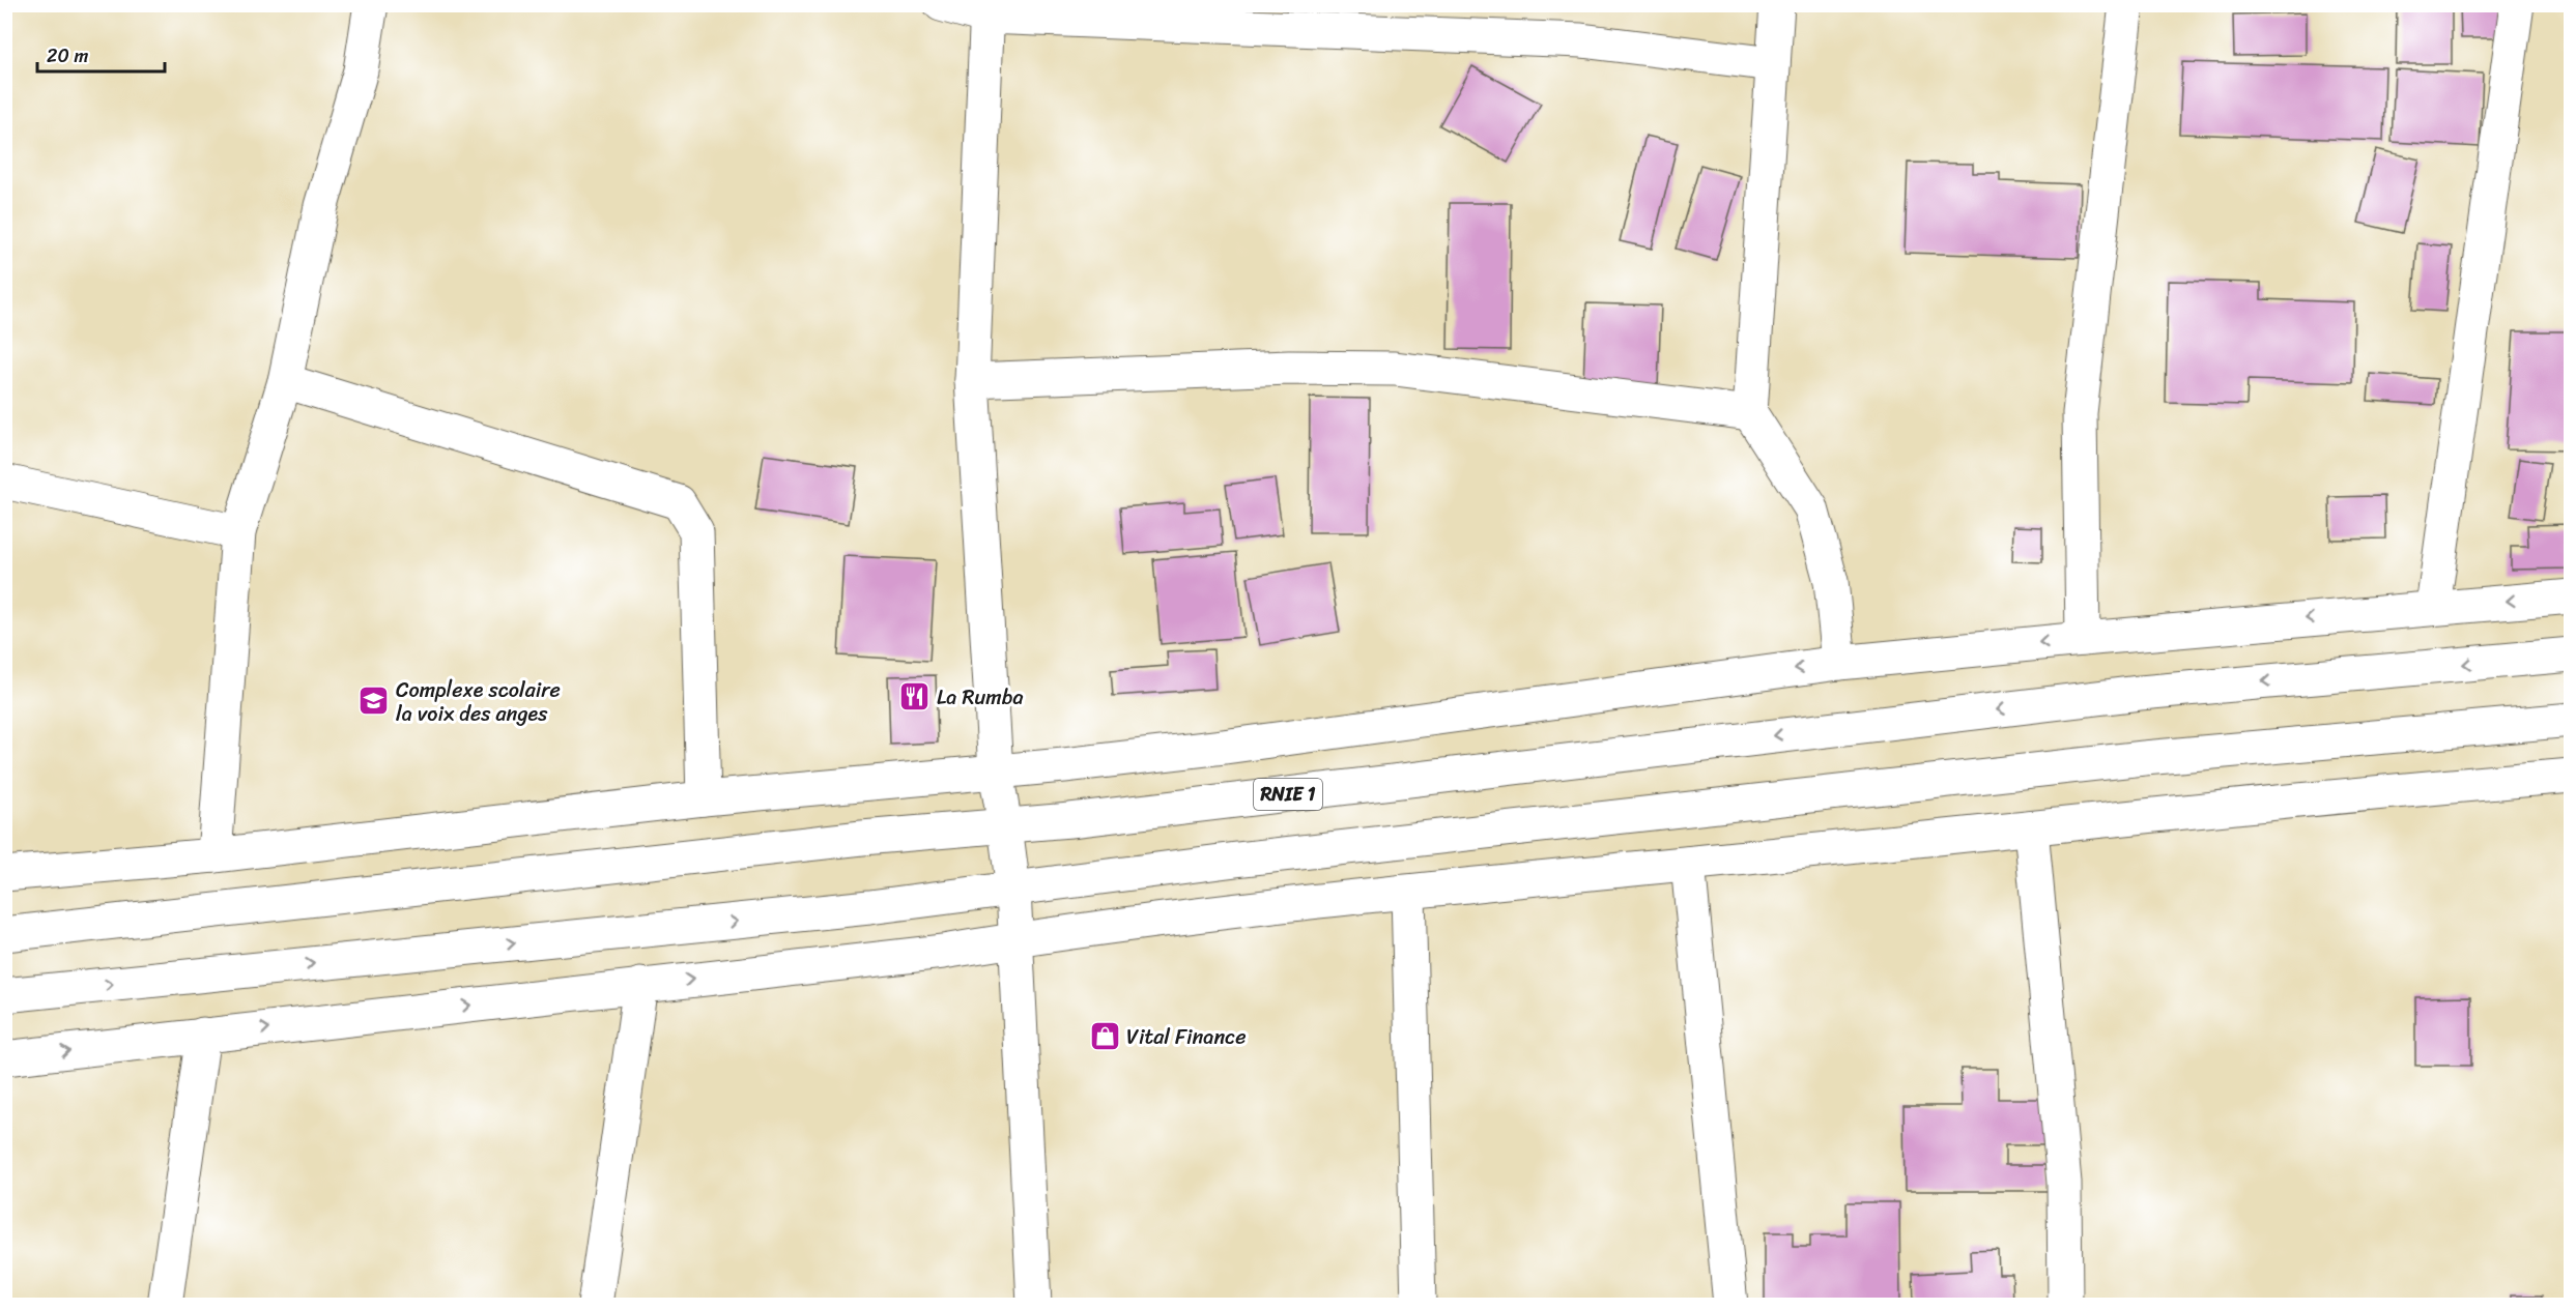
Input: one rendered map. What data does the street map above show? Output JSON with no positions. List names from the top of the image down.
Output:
{
  "streets": {
    "main road": ["RNIE 1"]
  },
  "places": {
    "restaurant": ["La Rumba"],
    "school or university": ["Complexe scolaire la voix des anges"],
    "shop": ["Vital Finance"]
  },
  "scale_bar": "20 m"
}
